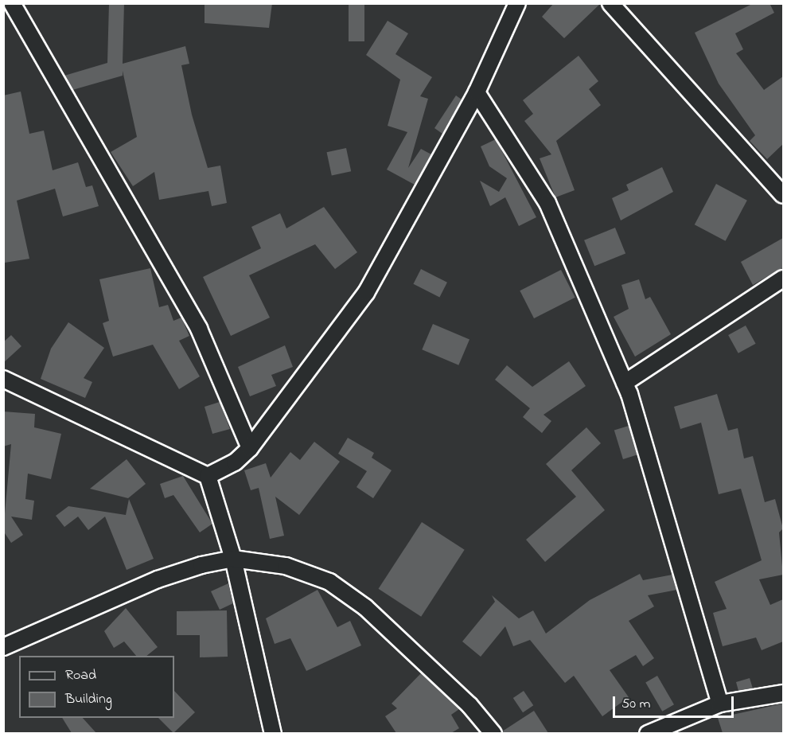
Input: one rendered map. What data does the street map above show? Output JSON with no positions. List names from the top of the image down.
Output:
{
  "legend": ["Road", "Building"],
  "scale_bar": "50 m"
}
